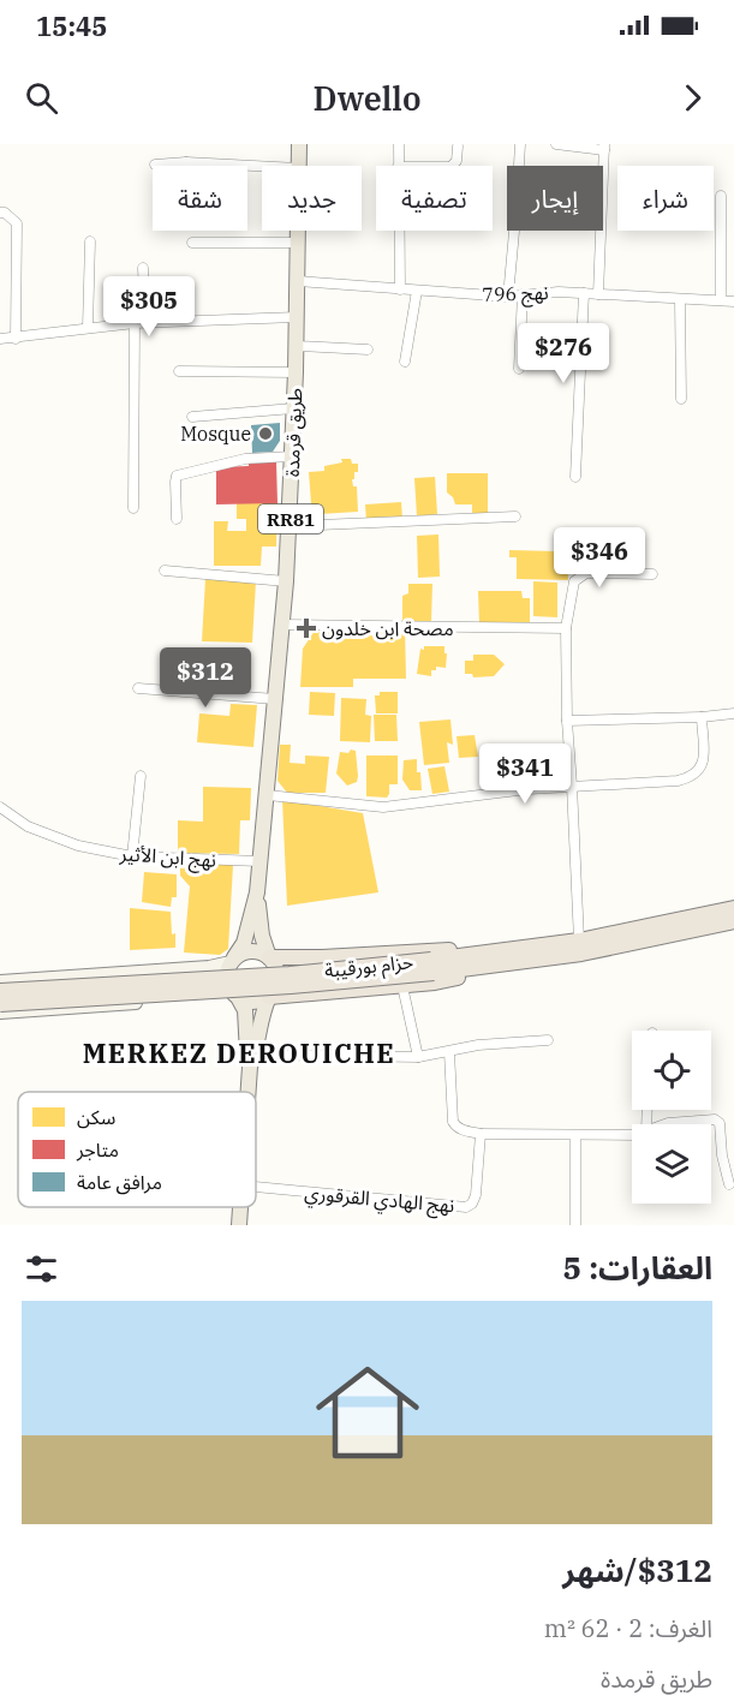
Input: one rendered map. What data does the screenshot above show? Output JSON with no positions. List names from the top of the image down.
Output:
{
  "streets": {
    "highway": ["حزام بورقيبة"],
    "main road": ["طريق قرمدة", "RR81"],
    "street": ["نهج 796", "نهج ابن الأثير", "نهج الهادي القرقوري"]
  },
  "crossings": [
    ["نهج 796", "طريق قرمدة"],
    ["طريق قرمدة", "RR81"],
    ["طريق قرمدة", "نهج ابن الأثير"]
  ],
  "districts": ["MERKEZ DEROUICHE"],
  "places": {
    "other": ["Mosque"],
    "health": ["مصحة ابن خلدون"]
  },
  "legend": ["سكن", "متاجر", "مرافق عامة"],
  "page": {
    "status": "15:45",
    "header": "Dwello",
    "chip": [
      "شراء",
      "إيجار",
      "تصفية",
      "جديد",
      "شقة"
    ],
    "price": [
      "$305",
      "$276",
      "$346",
      "$312",
      "$341"
    ],
    "heading": "العقارات: 5",
    "list": [
      {
        "name": "$312/شهر",
        "note": "الغرف: 2 · 62 m² · طريق قرمدة"
      }
    ]
  }
}
